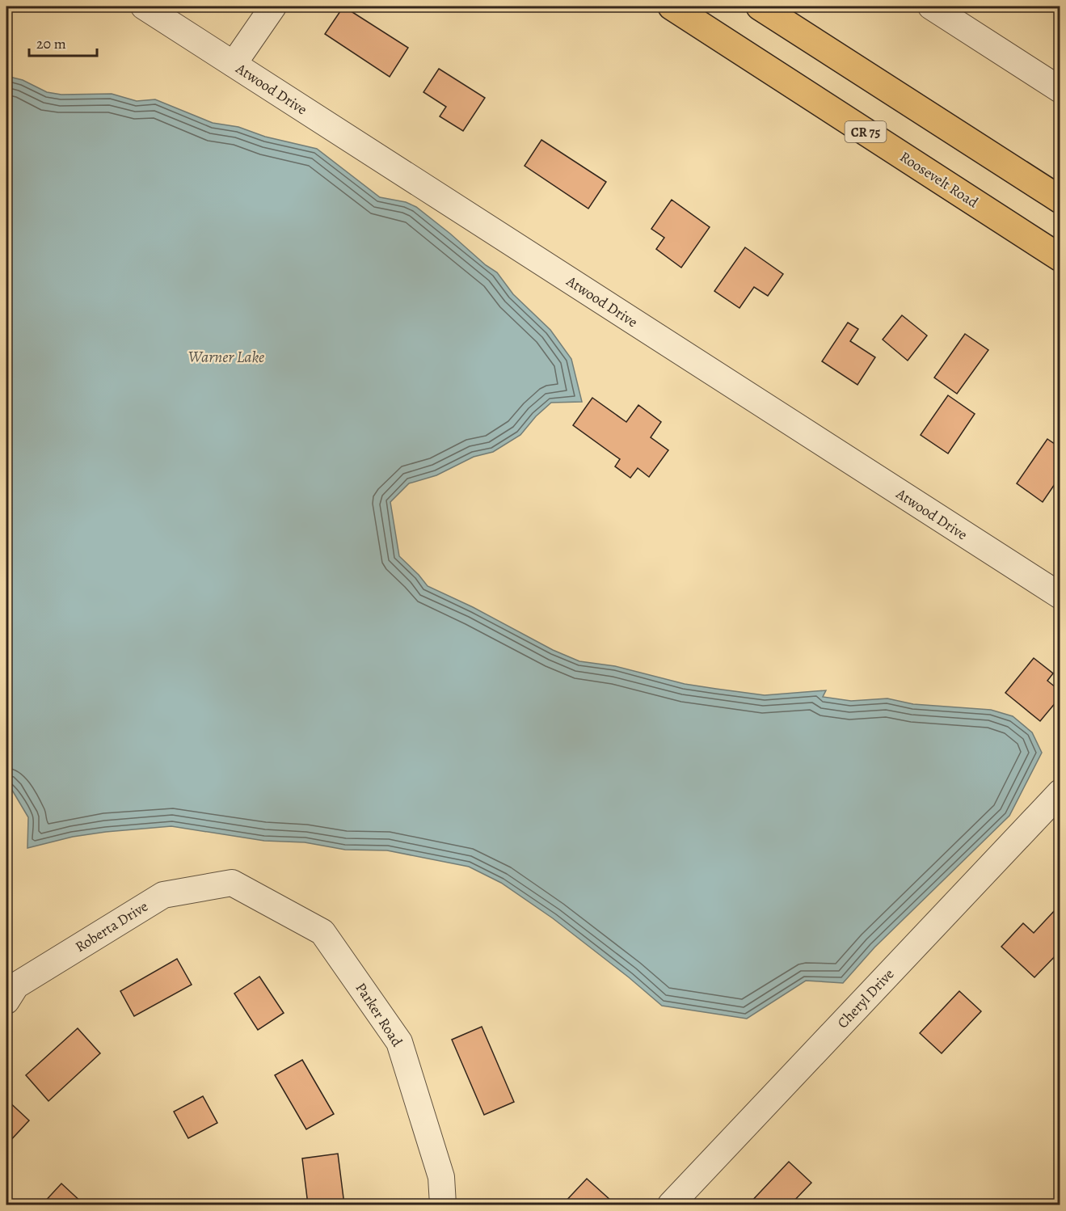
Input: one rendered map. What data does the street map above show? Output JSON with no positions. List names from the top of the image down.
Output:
{
  "streets": {
    "main road": ["CR 75", "Roosevelt Road"],
    "street": [
      "Atwood Drive",
      "Roberta Drive",
      "Cheryl Drive",
      "Parker Road"
    ]
  },
  "crossings": [
    ["Roberta Drive", "Parker Road"]
  ],
  "water": ["Warner Lake"],
  "scale_bar": "20 m"
}
